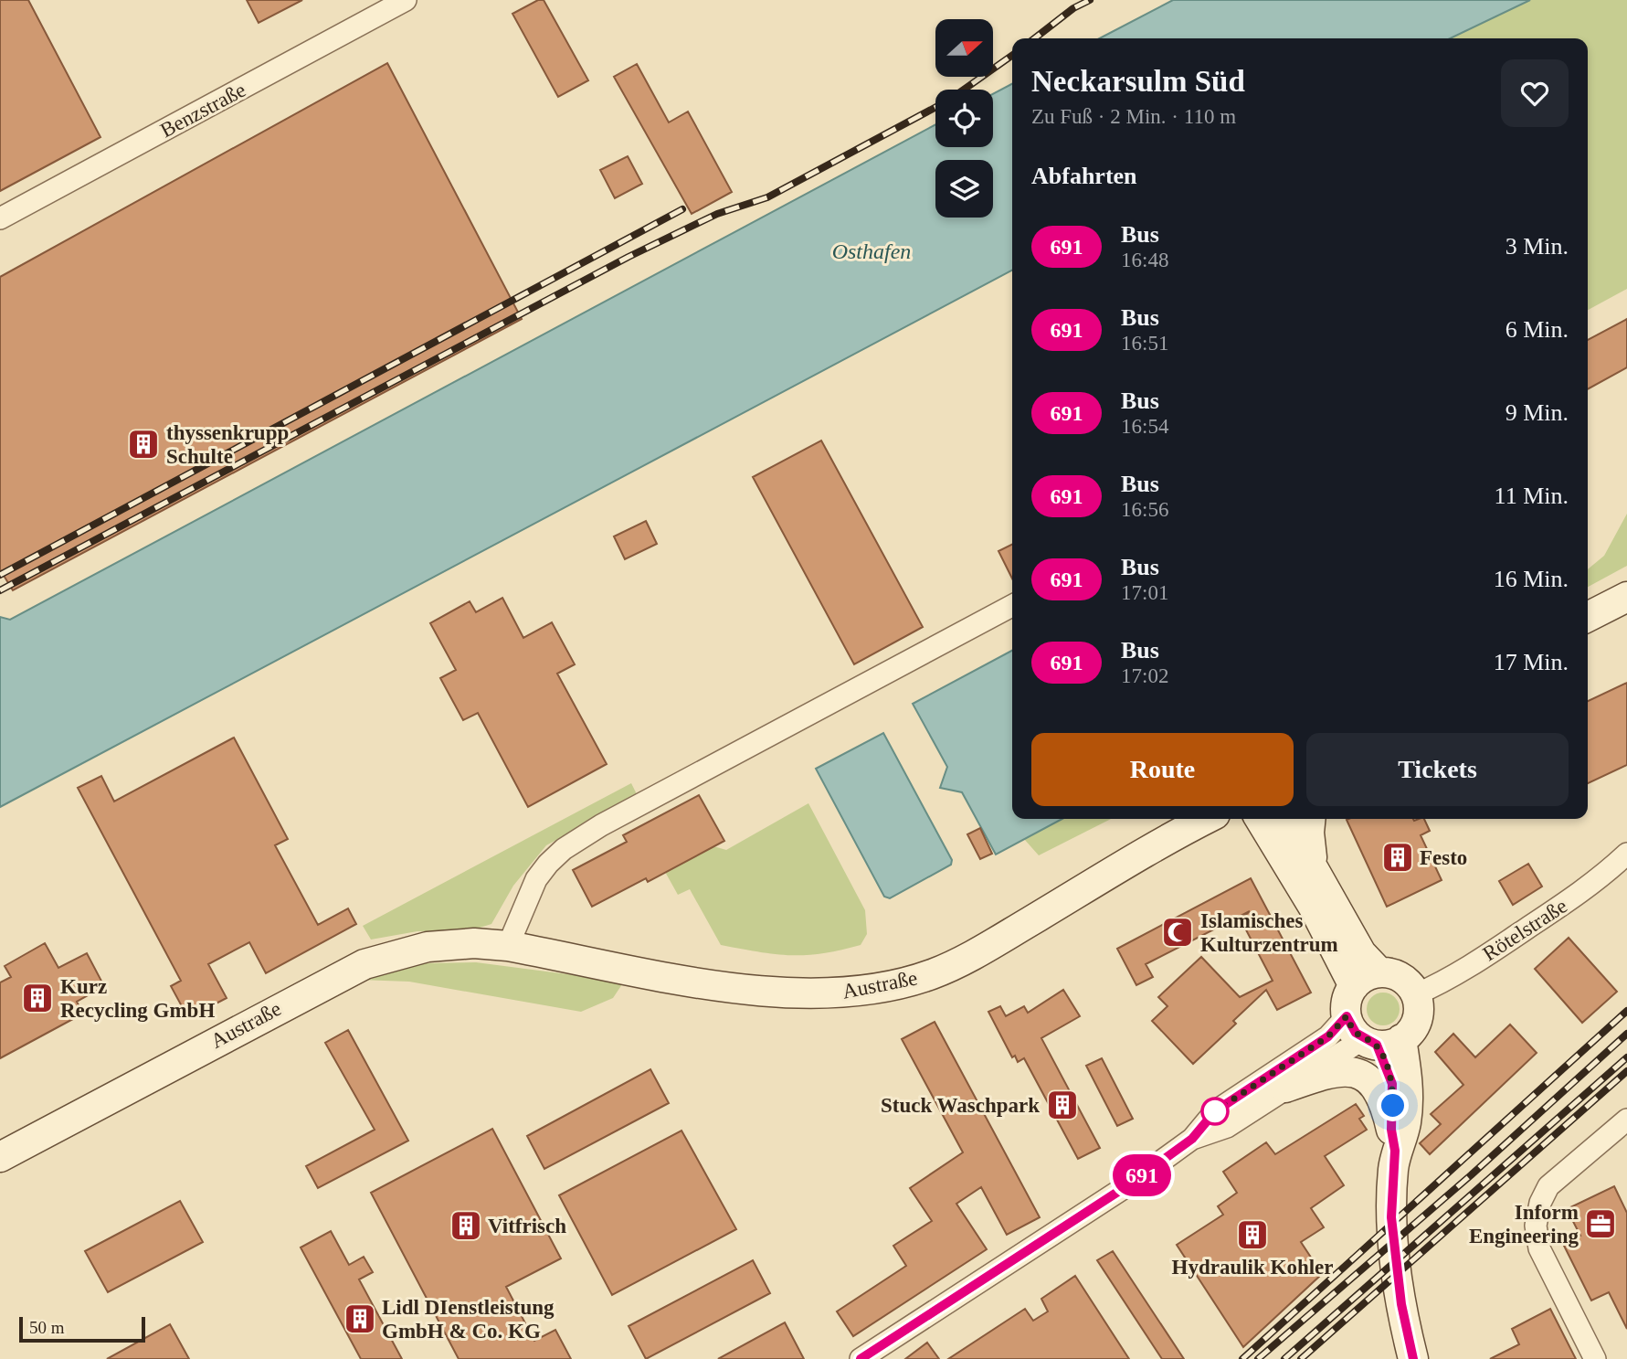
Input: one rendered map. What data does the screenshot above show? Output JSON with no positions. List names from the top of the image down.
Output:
{
  "streets": {
    "main road": ["Austraße"],
    "street": ["Benzstraße", "Rötelstraße"]
  },
  "water": ["Osthafen"],
  "places": {
    "building": [
      "thyssenkrupp Schulte",
      "Festo",
      "Kurz Recycling GmbH",
      "Stuck Waschpark",
      "Vitfrisch",
      "Hydraulik Kohler",
      "Lidl DIenstleistung GmbH & Co. KG"
    ],
    "mosque": ["Islamisches Kulturzentrum"],
    "office": ["Inform Engineering"]
  },
  "lines": ["bus line 691"],
  "scale_bar": "50 m",
  "north": "right",
  "page": {
    "on_map": "691",
    "heading": [
      ["Neckarsulm Süd", "Zu Fuß · 2 Min. · 110 m"],
      "Abfahrten"
    ],
    "list": [
      {
        "mark": "691",
        "name": "Bus",
        "note": "16:48",
        "value": "3 Min."
      },
      {
        "mark": "691",
        "name": "Bus",
        "note": "16:51",
        "value": "6 Min."
      },
      {
        "mark": "691",
        "name": "Bus",
        "note": "16:54",
        "value": "9 Min."
      },
      {
        "mark": "691",
        "name": "Bus",
        "note": "16:56",
        "value": "11 Min."
      },
      {
        "mark": "691",
        "name": "Bus",
        "note": "17:01",
        "value": "16 Min."
      },
      {
        "mark": "691",
        "name": "Bus",
        "note": "17:02",
        "value": "17 Min."
      }
    ],
    "buttons": ["Route", "Tickets"],
    "scale": "50 m"
  }
}
